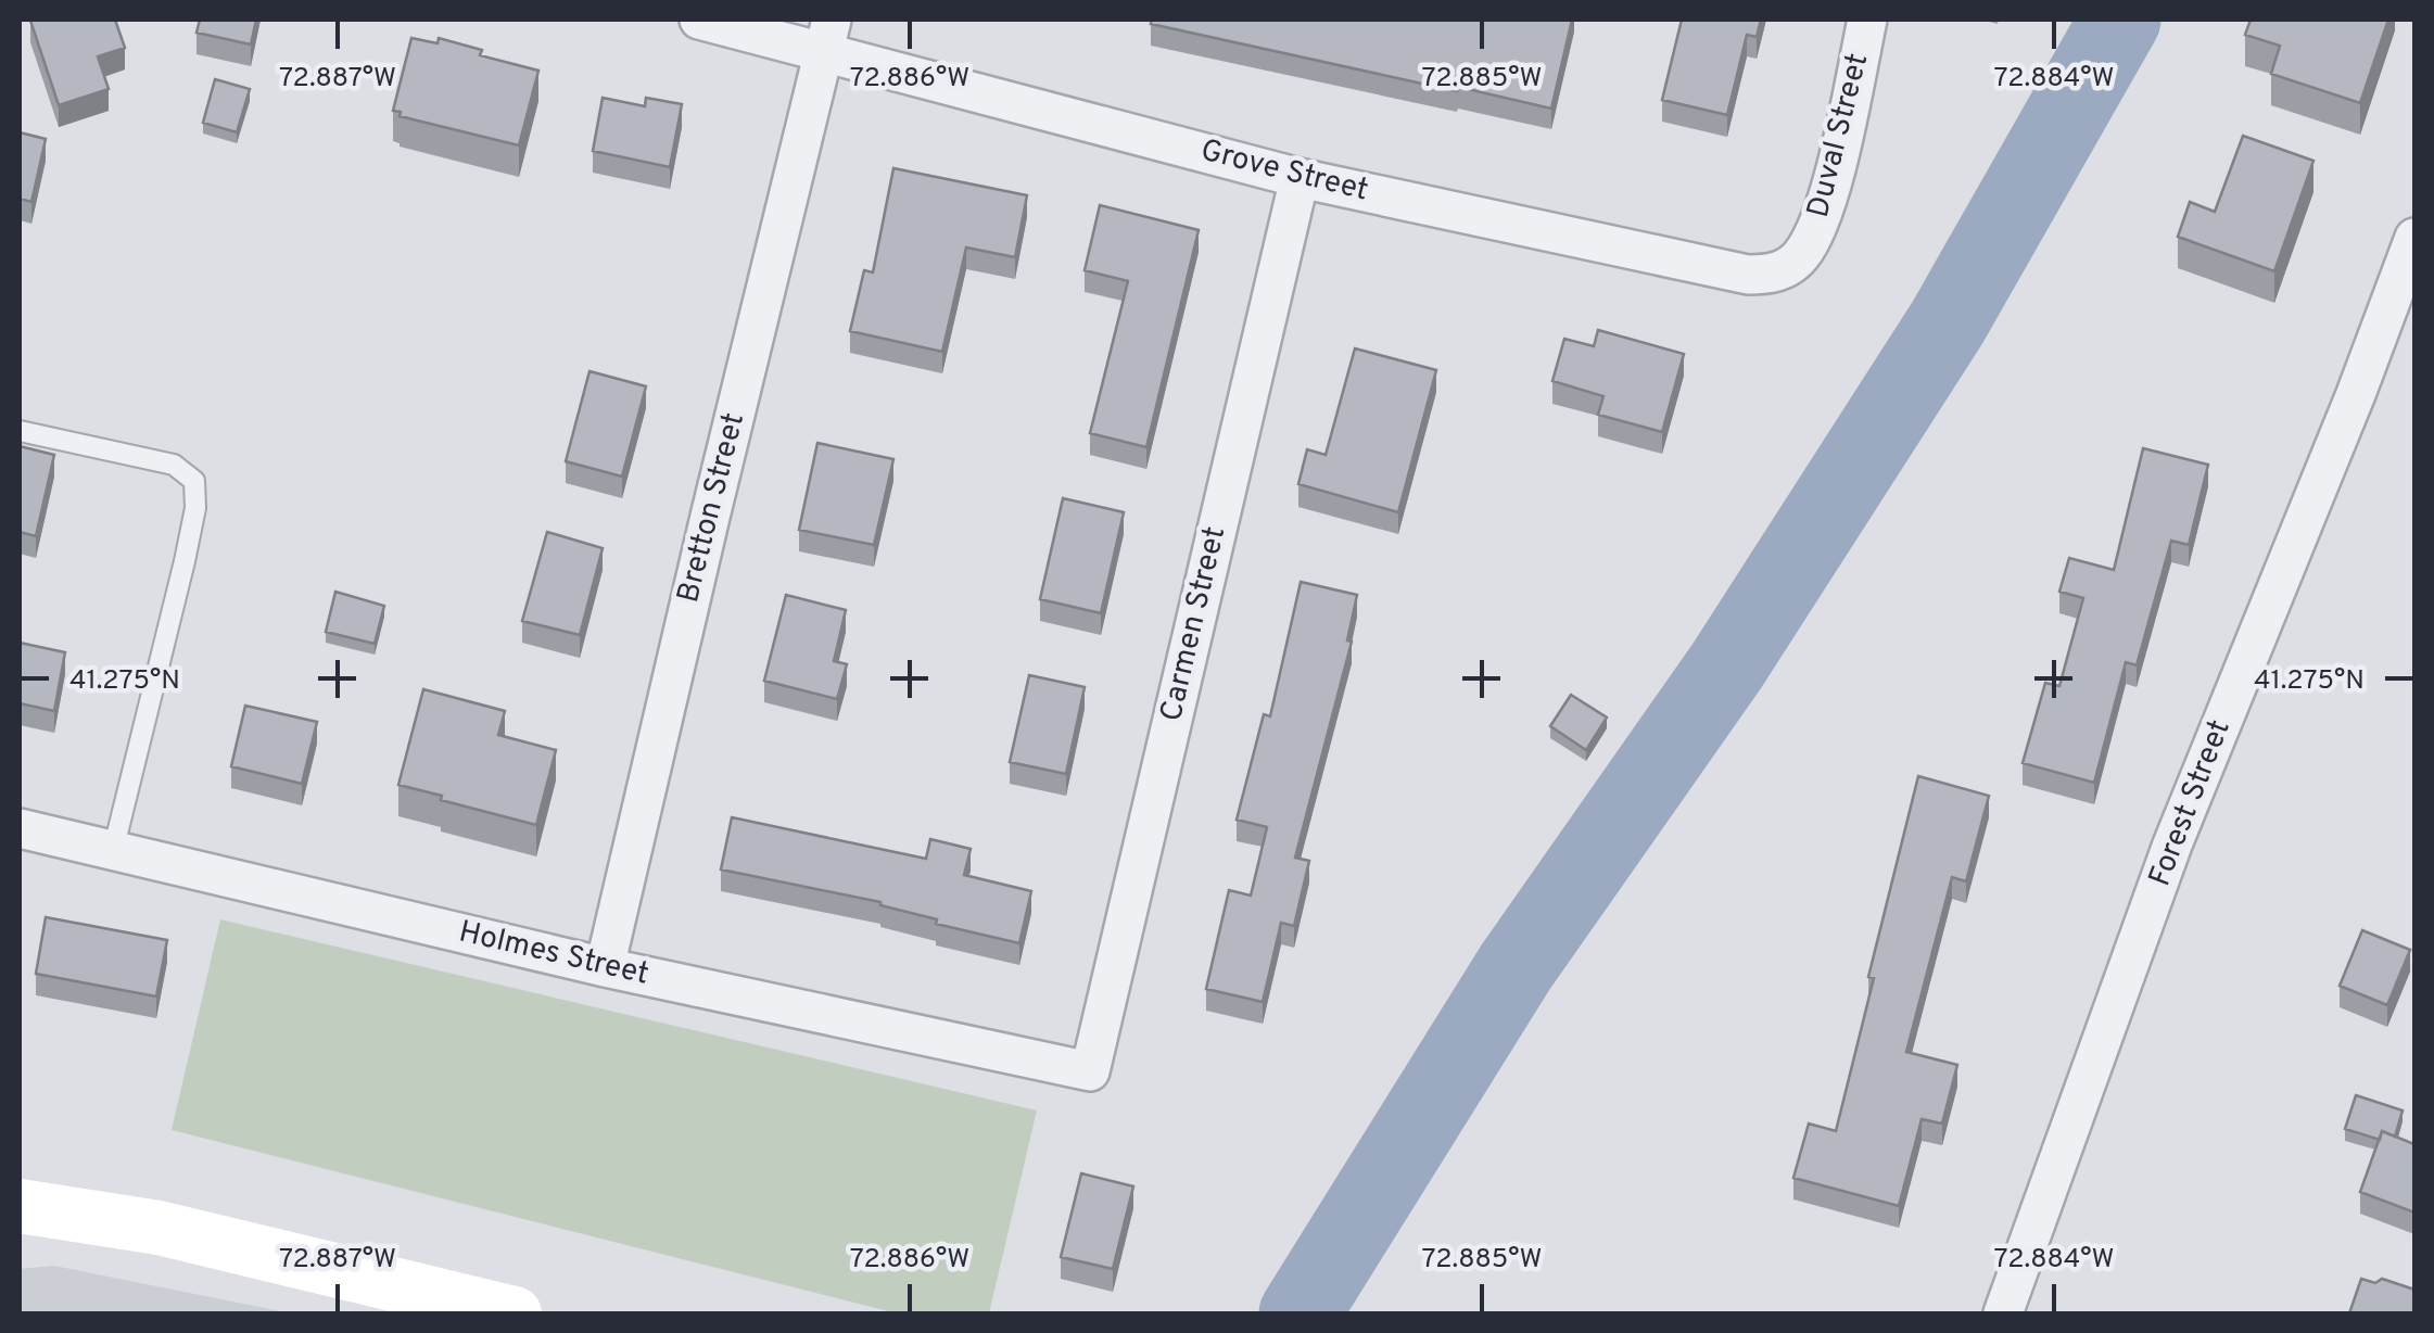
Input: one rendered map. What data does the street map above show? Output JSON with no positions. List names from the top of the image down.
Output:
{
  "streets": {
    "street": [
      "Duval Street",
      "Grove Street",
      "Bretton Street",
      "Carmen Street",
      "Forest Street",
      "Holmes Street"
    ]
  },
  "crossings": [
    ["Duval Street", "Grove Street"],
    ["Grove Street", "Bretton Street"],
    ["Grove Street", "Carmen Street"],
    ["Bretton Street", "Holmes Street"],
    ["Carmen Street", "Holmes Street"]
  ],
  "coordinates": [
    "72.887°W",
    "72.886°W",
    "72.885°W",
    "72.884°W",
    "41.275°N"
  ]
}
